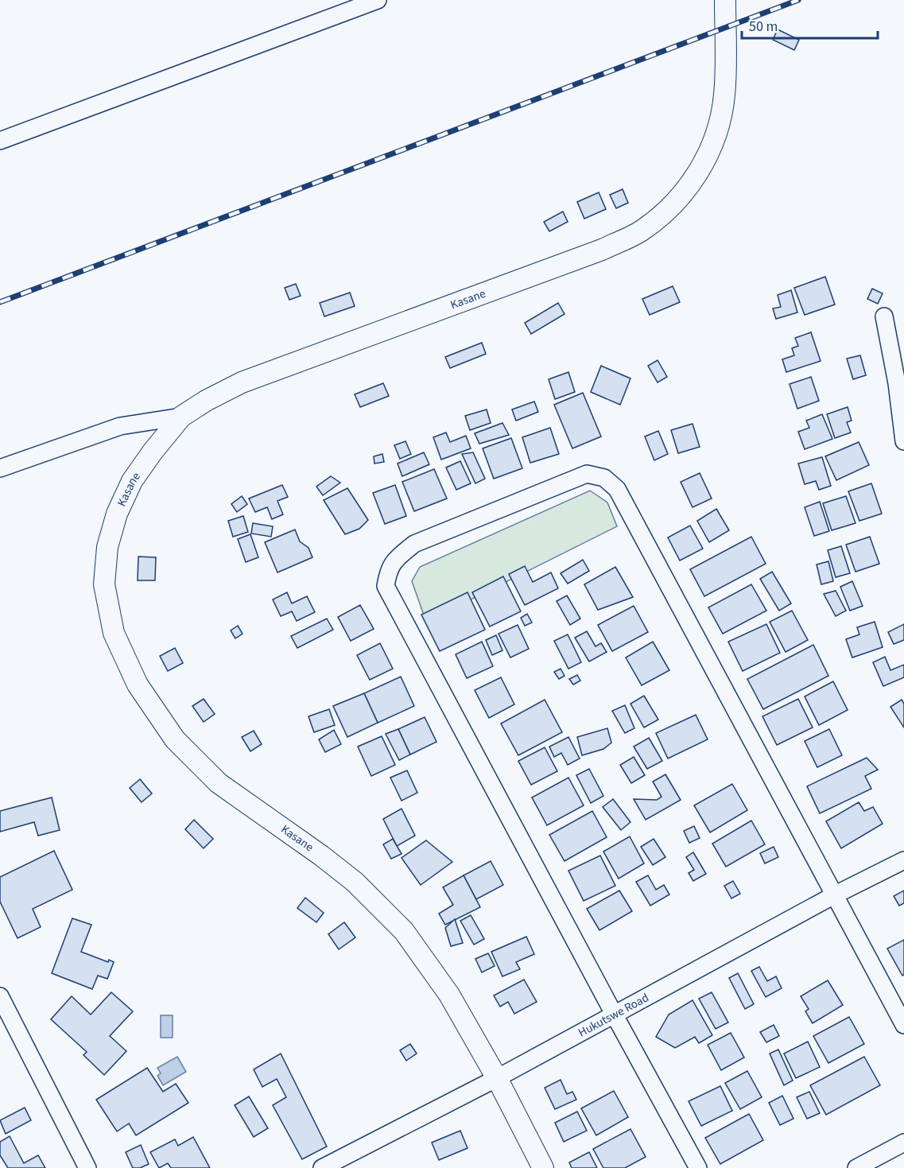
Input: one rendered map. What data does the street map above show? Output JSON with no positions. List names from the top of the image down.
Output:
{
  "streets": {
    "street": ["Kasane", "Hukutswe Road"]
  },
  "crossings": [
    ["Kasane", "Hukutswe Road"]
  ],
  "scale_bar": "50 m"
}
